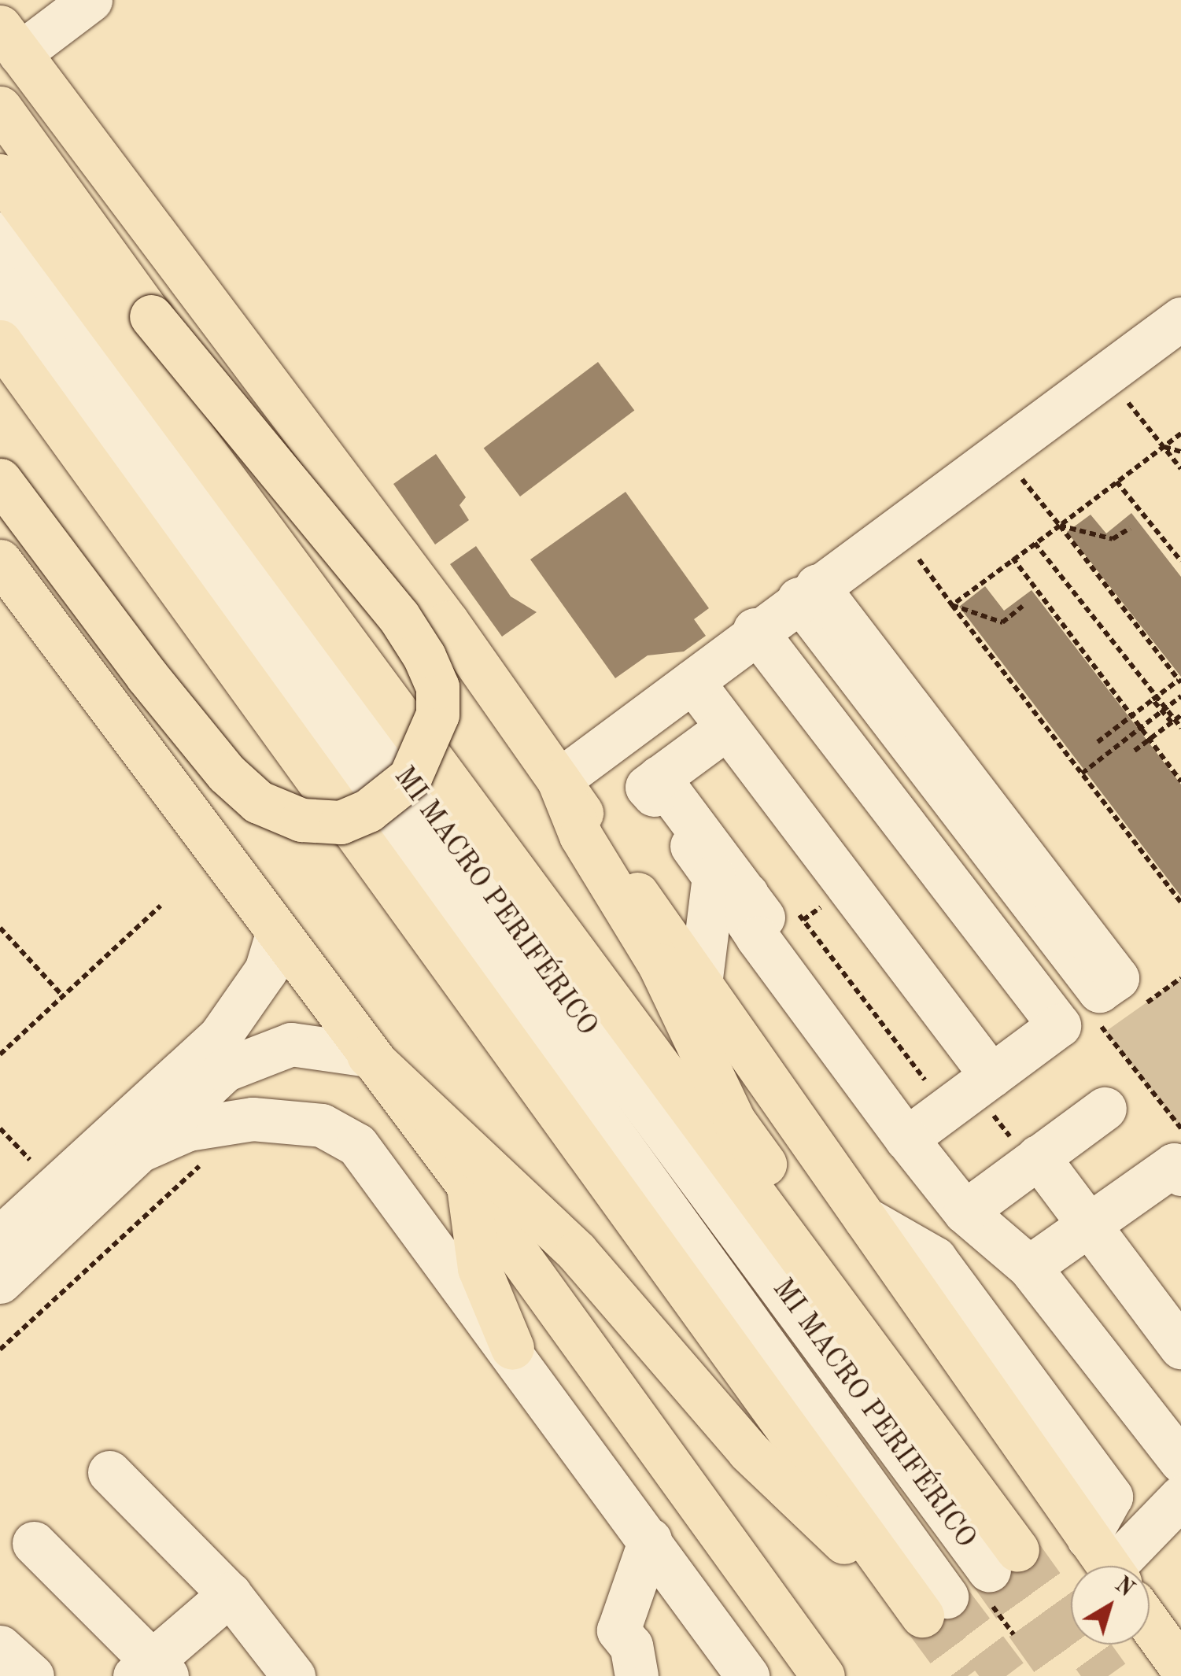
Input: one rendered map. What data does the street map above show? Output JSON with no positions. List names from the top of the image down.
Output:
{
  "streets": {
    "street": ["MI MACRO PERIFÉRICO"]
  },
  "north": "top right"
}
